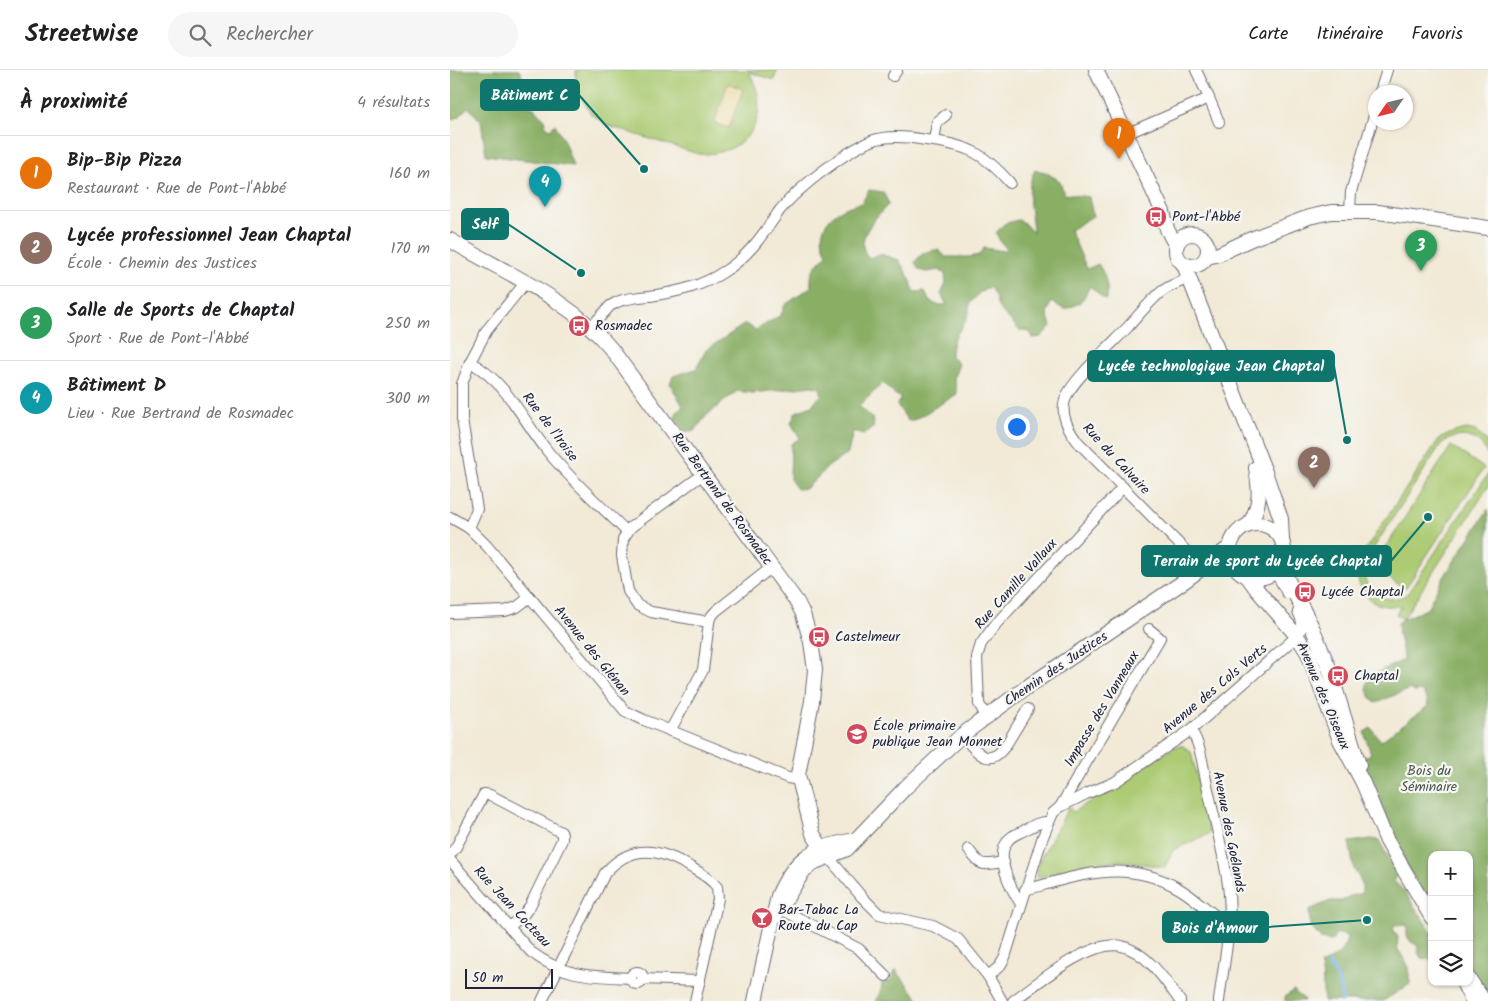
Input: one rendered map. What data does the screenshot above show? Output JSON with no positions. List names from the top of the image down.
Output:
{
  "streets": {
    "main road": ["Rue Bertrand de Rosmadec", "Chemin des Justices", "Avenue des Oiseaux"],
    "street": [
      "Rue de l'Iroise",
      "Rue du Calvaire",
      "Rue Camille Vallaux",
      "Avenue des Glénan",
      "Avenue des Cols Verts",
      "Impasse des Vanneaux",
      "Avenue des Goélands",
      "Rue Jean Cocteau"
    ]
  },
  "crossings": [
    ["Rue du Calvaire", "Rue Camille Vallaux"],
    ["Rue du Calvaire", "Chemin des Justices"],
    ["Rue Bertrand de Rosmadec", "Avenue des Glénan"],
    ["Rue Bertrand de Rosmadec", "Chemin des Justices"],
    ["Rue Camille Vallaux", "Chemin des Justices"],
    ["Chemin des Justices", "Avenue des Oiseaux"],
    ["Avenue des Cols Verts", "Avenue des Oiseaux"],
    ["Avenue des Cols Verts", "Impasse des Vanneaux"],
    ["Avenue des Cols Verts", "Avenue des Goélands"]
  ],
  "parks": ["Bois du Séminaire"],
  "places": {
    "other": [
      "Bâtiment C",
      "Self",
      "Lycée technologique Jean Chaptal",
      "Terrain de sport du Lycée Chaptal",
      "Bois d'Amour"
    ],
    "bus stop": [
      "Pont-l'Abbé",
      "Rosmadec",
      "Lycée Chaptal",
      "Castelmeur",
      "Chaptal"
    ],
    "school or university": ["École primaire publique Jean Monnet"],
    "bar": ["Bar-Tabac La Route du Cap"]
  },
  "scale_bar": "50 m",
  "north": "bottom left",
  "page": {
    "header": "Streetwise",
    "search": "Rechercher",
    "nav": ["Carte", "Itinéraire", "Favoris"],
    "heading": ["À proximité", "4 résultats"],
    "pins": [
      "1",
      "4",
      "3",
      "2"
    ],
    "list": [
      {
        "mark": "1",
        "name": "Bip-Bip Pizza",
        "note": "Restaurant · Rue de Pont-l'Abbé",
        "value": "160 m"
      },
      {
        "mark": "2",
        "name": "Lycée professionnel Jean Chaptal",
        "note": "École · Chemin des Justices",
        "value": "170 m"
      },
      {
        "mark": "3",
        "name": "Salle de Sports de Chaptal",
        "note": "Sport · Rue de Pont-l'Abbé",
        "value": "250 m"
      },
      {
        "mark": "4",
        "name": "Bâtiment D",
        "note": "Lieu · Rue Bertrand de Rosmadec",
        "value": "300 m"
      }
    ],
    "map_buttons": ["+", "−"],
    "scale": "50 m"
  }
}
